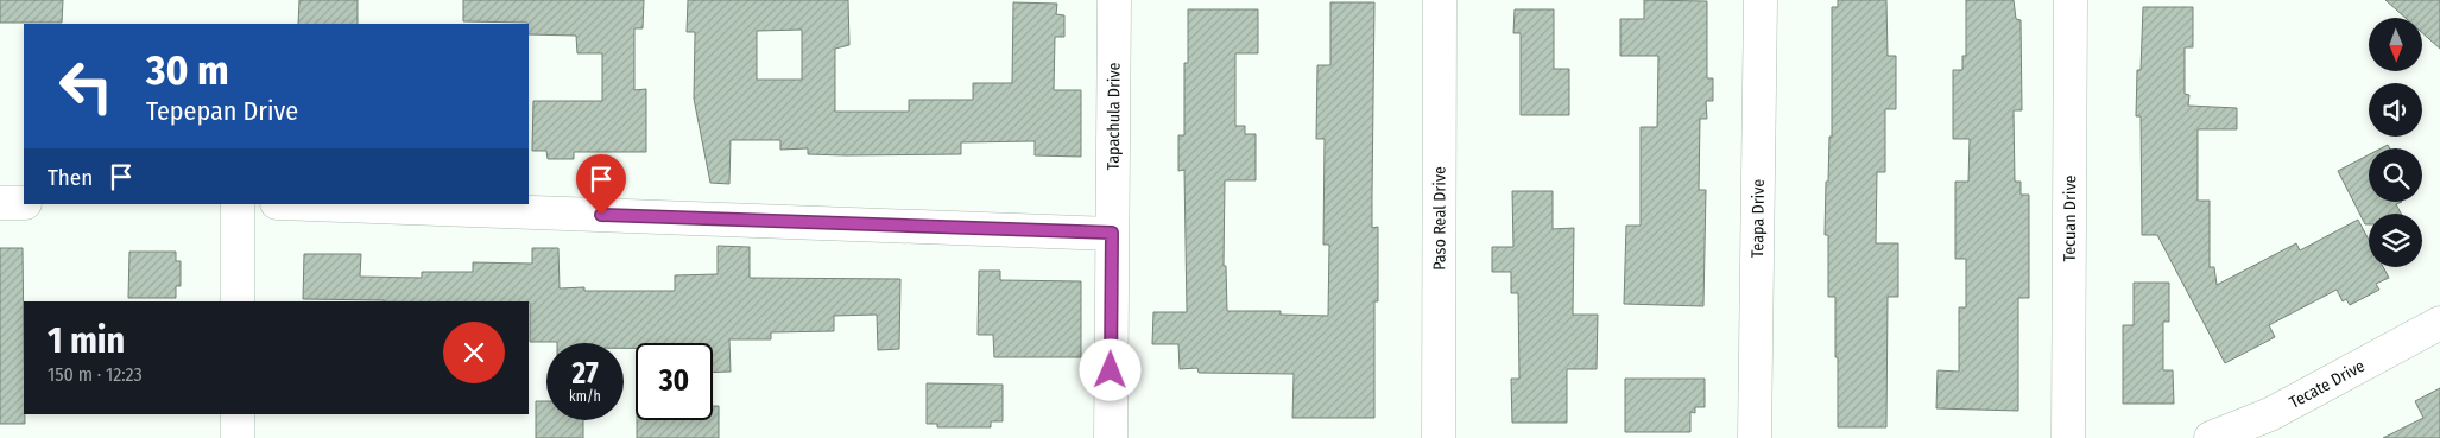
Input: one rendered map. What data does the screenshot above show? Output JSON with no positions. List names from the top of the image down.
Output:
{
  "streets": {
    "street": [
      "Tapachula Drive",
      "Paso Real Drive",
      "Teapa Drive",
      "Tecuan Drive",
      "Tecate Drive"
    ]
  },
  "north": "bottom",
  "page": {
    "turn": ["30 m", "Tepepan Drive"],
    "then": "Then",
    "heading": ["1 min", "150 m · 12:23"],
    "speed": "27 km/h",
    "limit": "30"
  }
}
